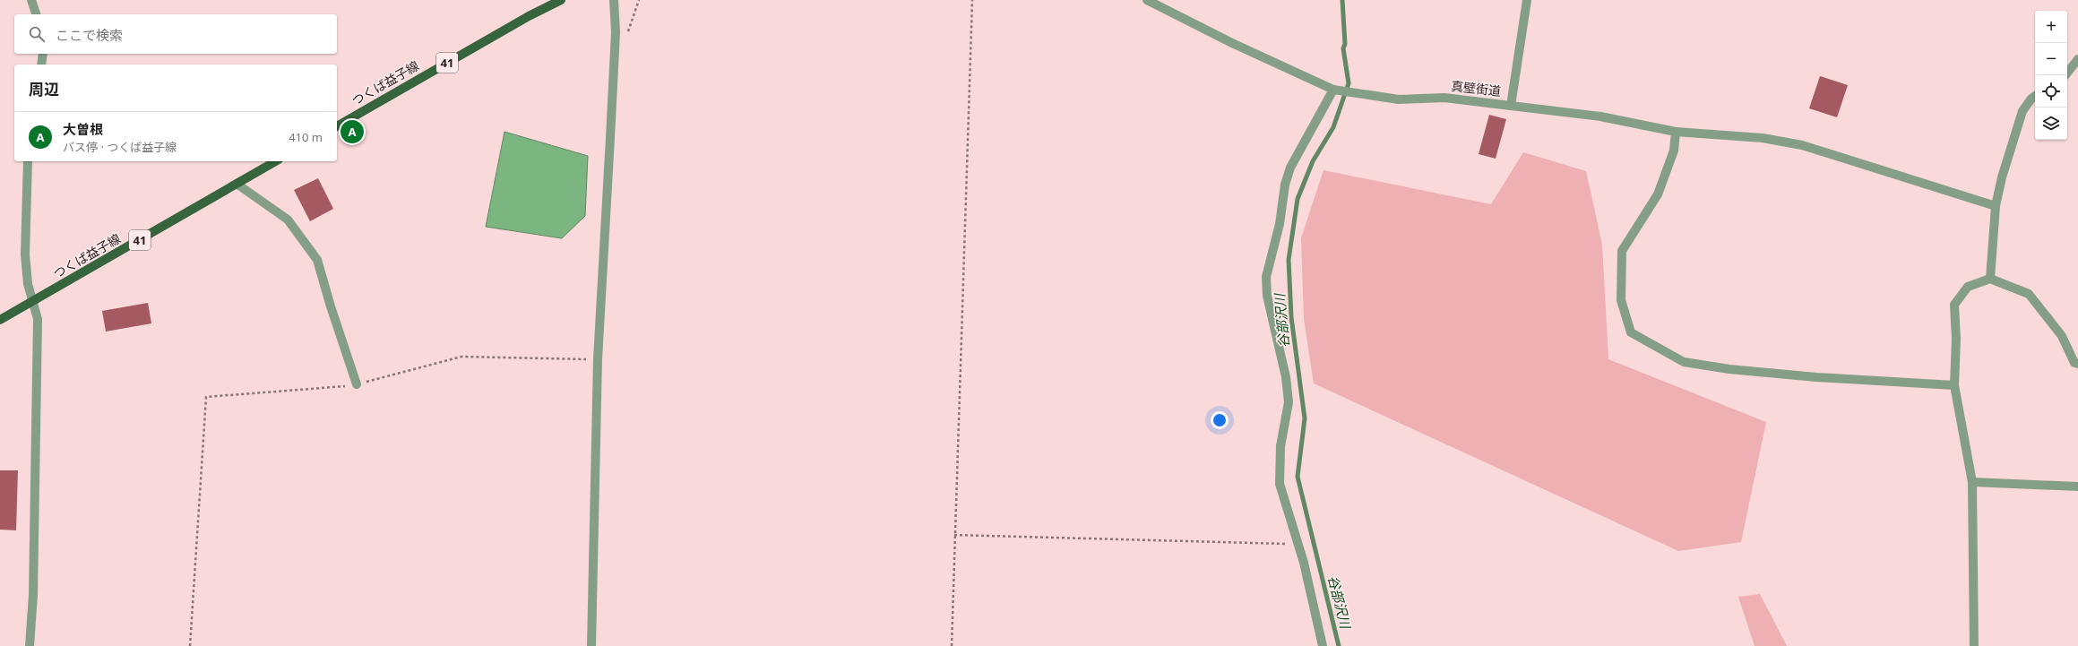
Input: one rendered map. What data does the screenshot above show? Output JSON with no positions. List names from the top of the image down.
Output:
{
  "streets": {
    "main road": ["41", "つくば益子線"],
    "street": ["真壁街道"]
  },
  "water": ["谷部沢川"],
  "page": {
    "map_buttons": ["+", "−"],
    "search": "ここで検索",
    "heading": "周辺",
    "list": [
      {
        "mark": "A",
        "name": "大曽根",
        "note": "バス停 · つくば益子線",
        "value": "410 m"
      }
    ],
    "pins": "A"
  }
}
